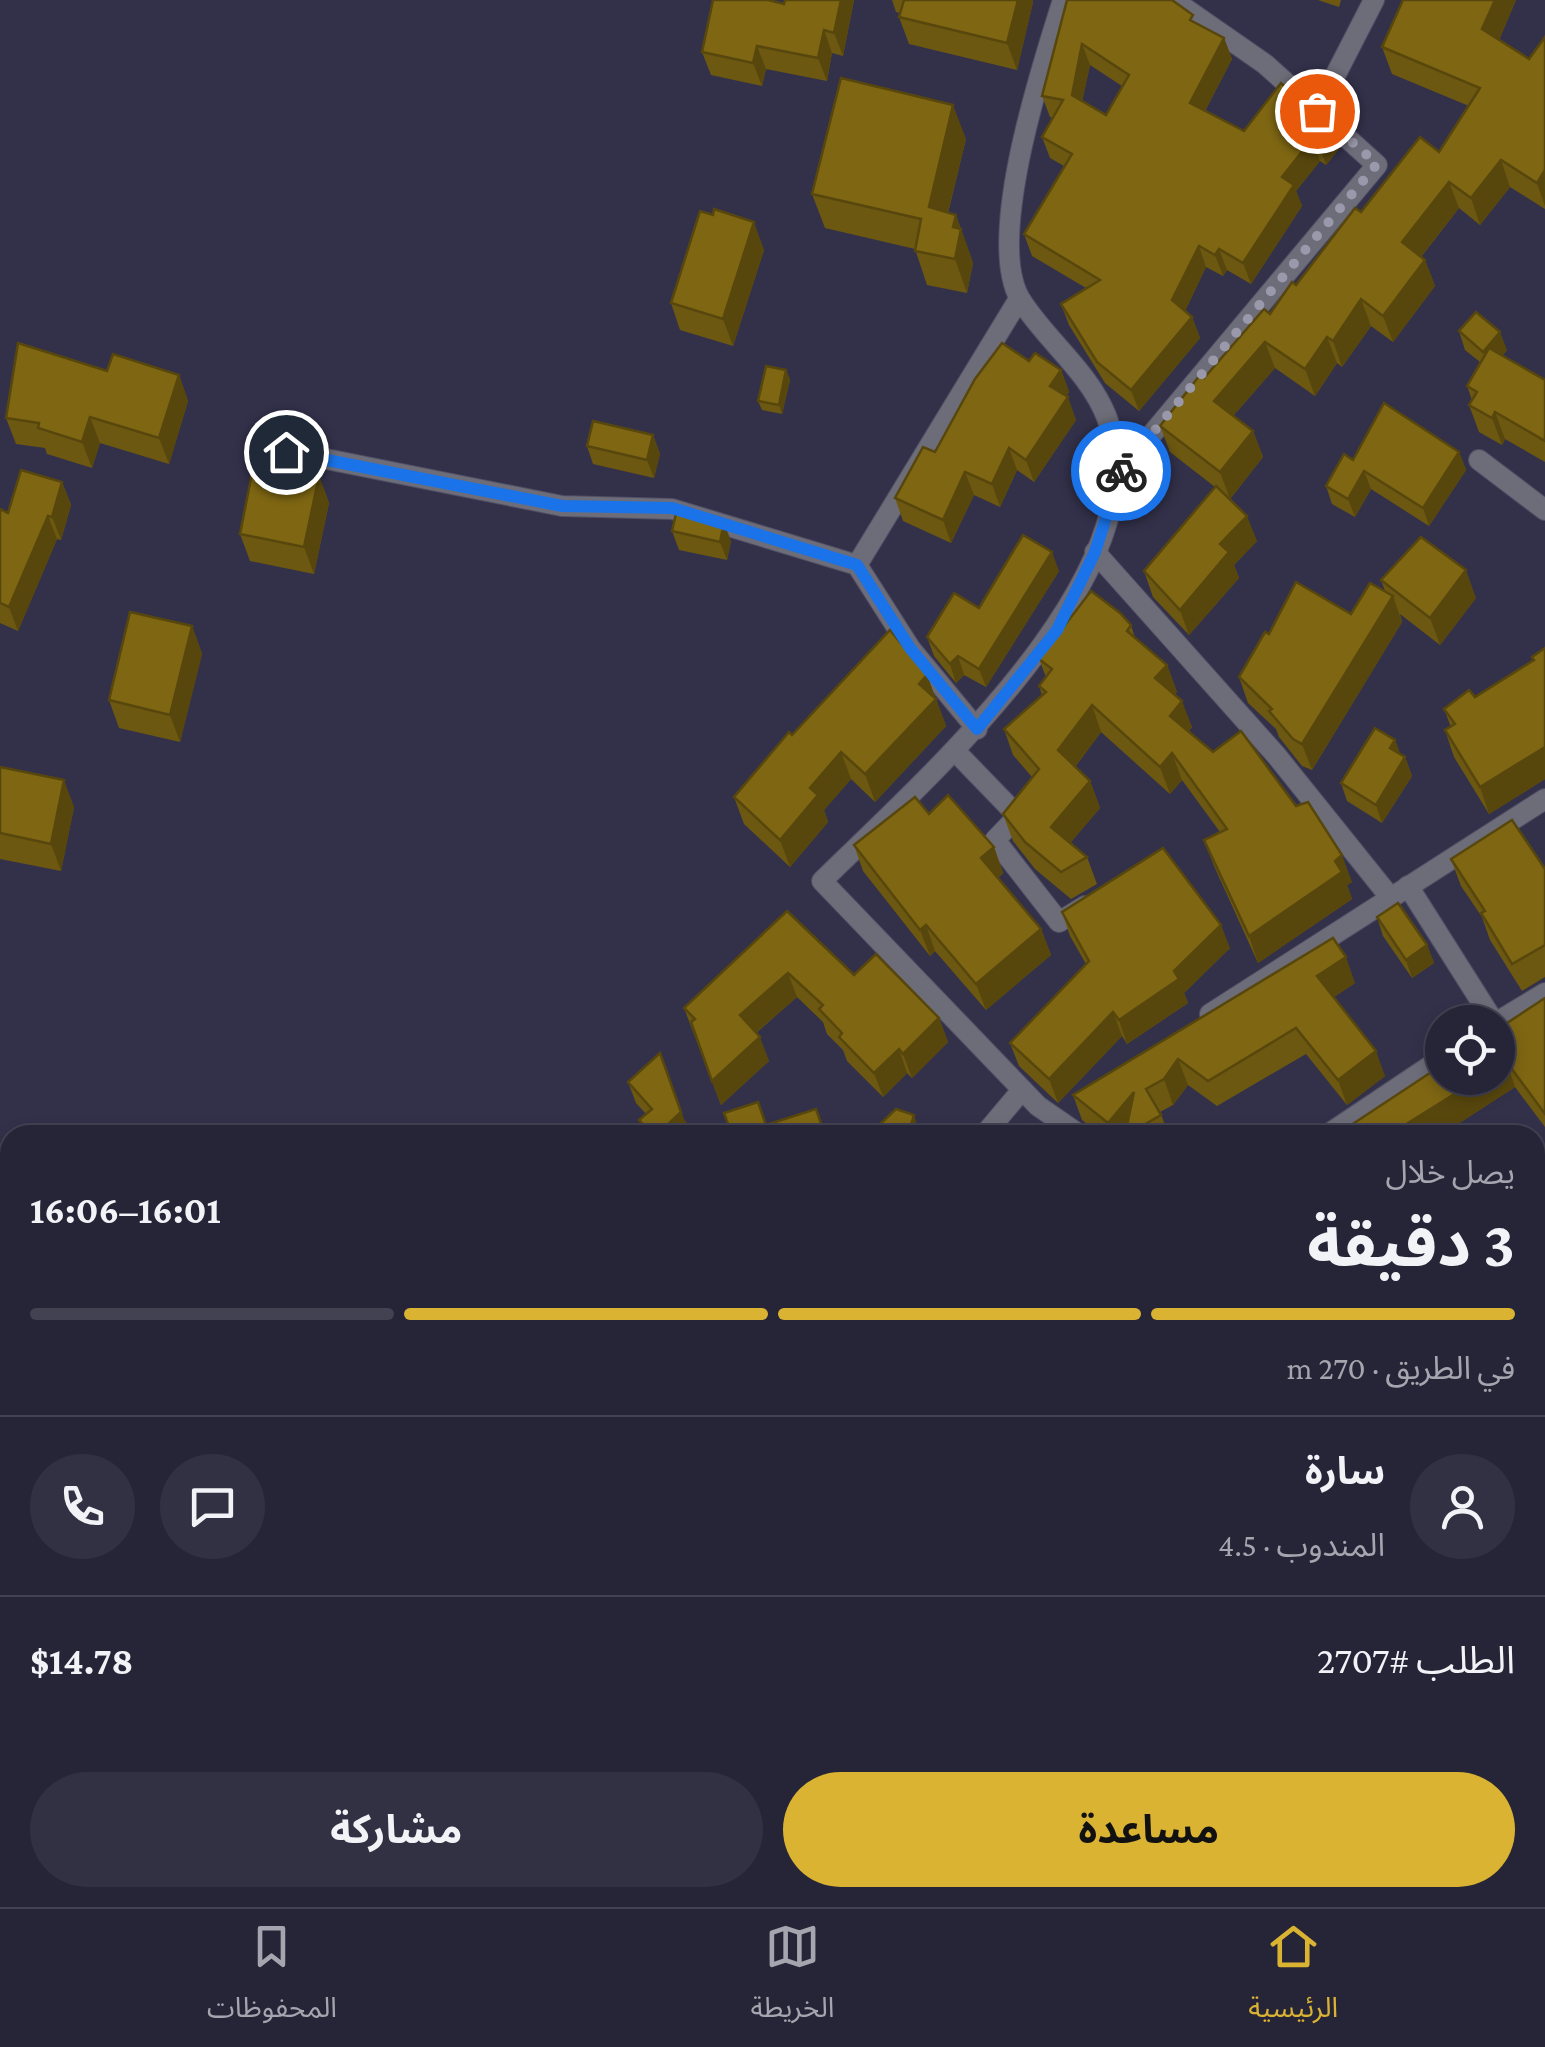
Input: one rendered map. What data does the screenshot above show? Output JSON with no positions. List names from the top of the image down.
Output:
{
  "page": {
    "heading": ["3 دقيقة", "يصل خلال", "16:01–16:06"],
    "panel": [
      "سارة",
      "المندوب · 4.5",
      "الطلب #2707",
      "$14.78"
    ],
    "bar": "في الطريق · 270 m",
    "buttons": ["مساعدة", "مشاركة"],
    "tabs": ["الرئيسية", "الخريطة", "المحفوظات"]
  }
}
